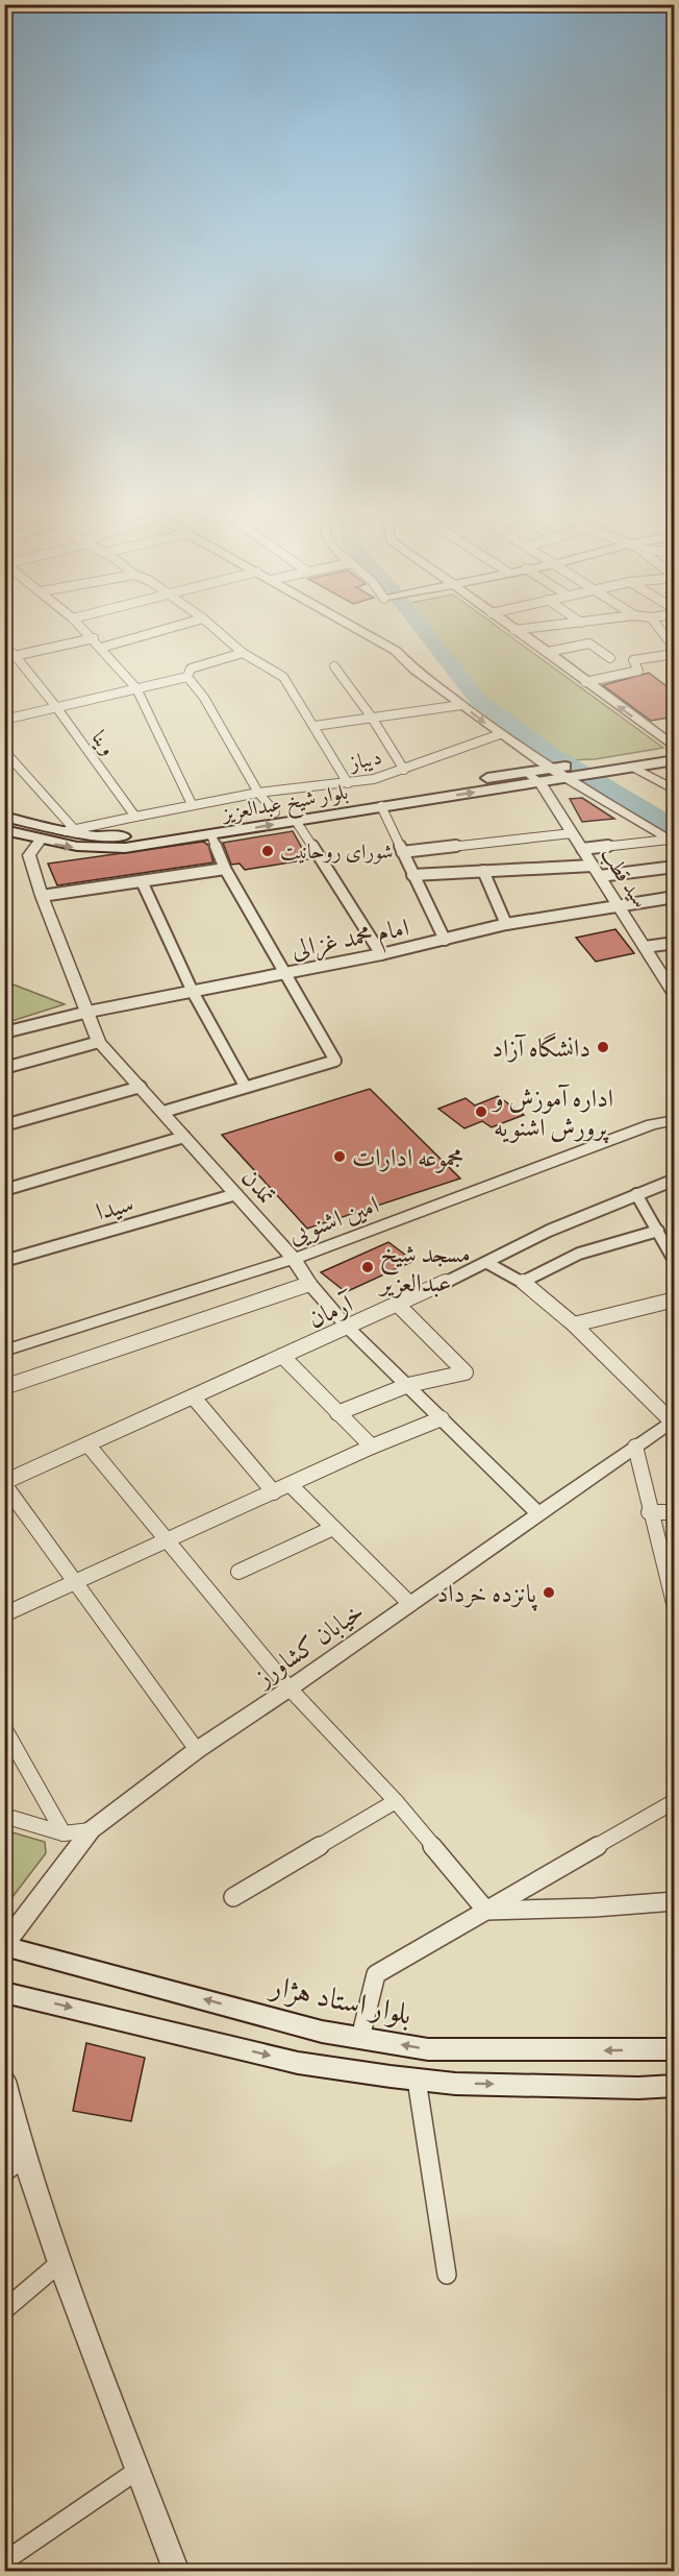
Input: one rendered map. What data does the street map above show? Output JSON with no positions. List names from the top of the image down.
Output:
{
  "streets": {
    "main road": ["بلوار شیخ عبدالعزیز", "بلوار استاد هژار"],
    "street": [
      "وینا",
      "دیباز",
      "سید قطب",
      "امام محمد غزالی",
      "تمدن",
      "سیدا",
      "امین اشنویی",
      "آرمان",
      "خیابان کشاورز"
    ]
  },
  "crossings": [
    ["بلوار شیخ عبدالعزیز", "سید قطب"],
    ["بلوار شیخ عبدالعزیز", "تمدن"],
    ["سید قطب", "امام محمد غزالی"],
    ["امام محمد غزالی", "تمدن"],
    ["تمدن", "سیدا"],
    ["تمدن", "امین اشنویی"],
    ["تمدن", "آرمان"],
    ["تمدن", "خیابان کشاورز"],
    ["خیابان کشاورز", "بلوار استاد هژار"]
  ],
  "places": [
    "شورای روحانیت",
    "دانشگاه آزاد",
    "اداره آموزش و پرورش اشنویه",
    "مجموعه ادارات",
    "مسجد شیخ عبدالعزیر",
    "پانزده خرداد"
  ]
}
